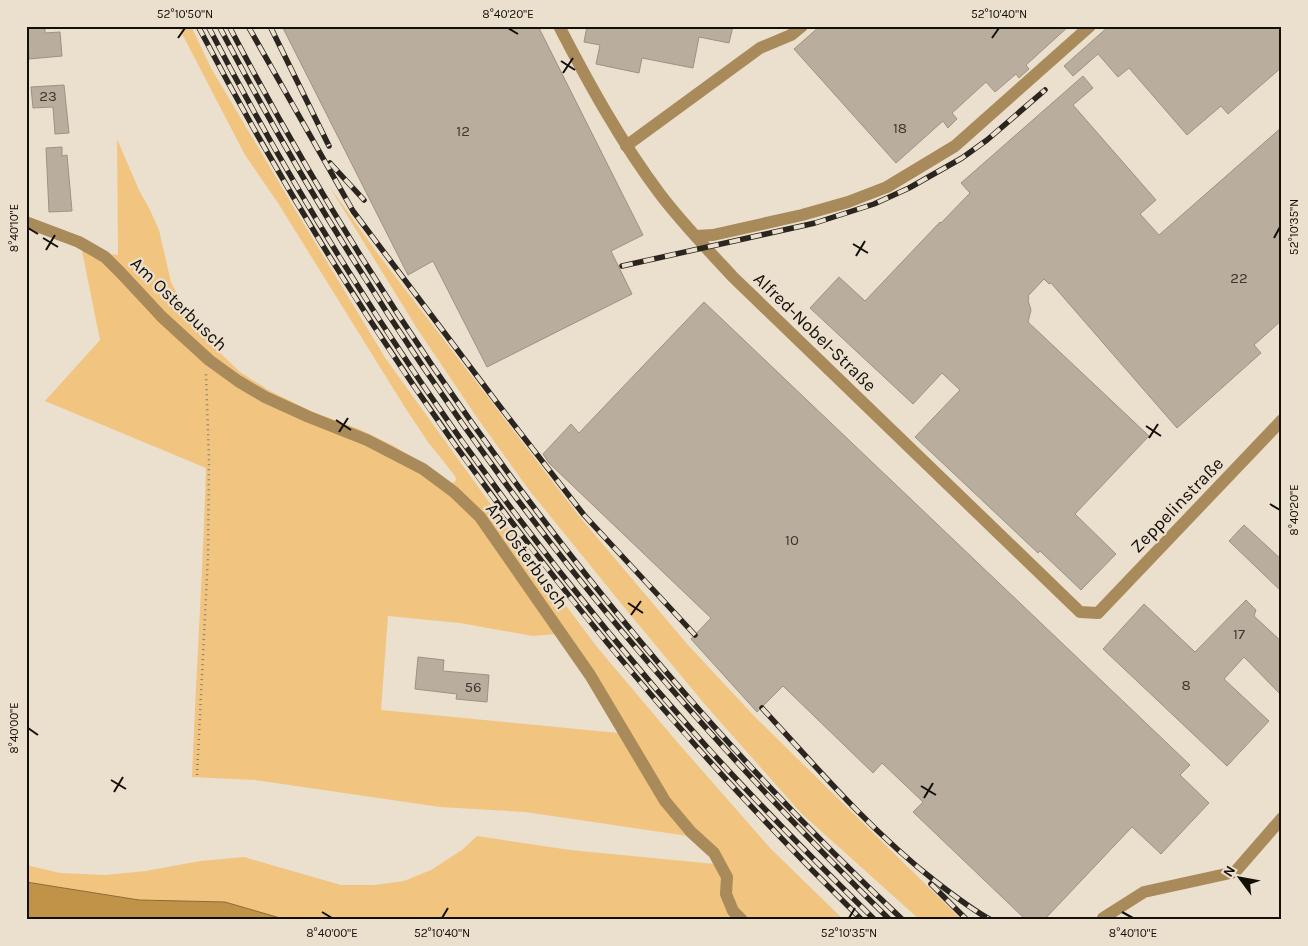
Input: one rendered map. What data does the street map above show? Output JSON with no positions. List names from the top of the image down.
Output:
{
  "streets": {
    "street": ["Am Osterbusch", "Alfred-Nobel-Straße", "Zeppelinstraße"]
  },
  "crossings": [
    ["Alfred-Nobel-Straße", "Zeppelinstraße"]
  ],
  "house_numbers": [
    "23",
    "18",
    "12",
    "22",
    "10",
    "17",
    "8",
    "56"
  ],
  "north": "top left",
  "coordinates": [
    "52°10'50\"N",
    "8°40'20\"E",
    "52°10'40\"N",
    "52°10'35\"N",
    "8°40'10\"E",
    "8°40'00\"E"
  ]
}
